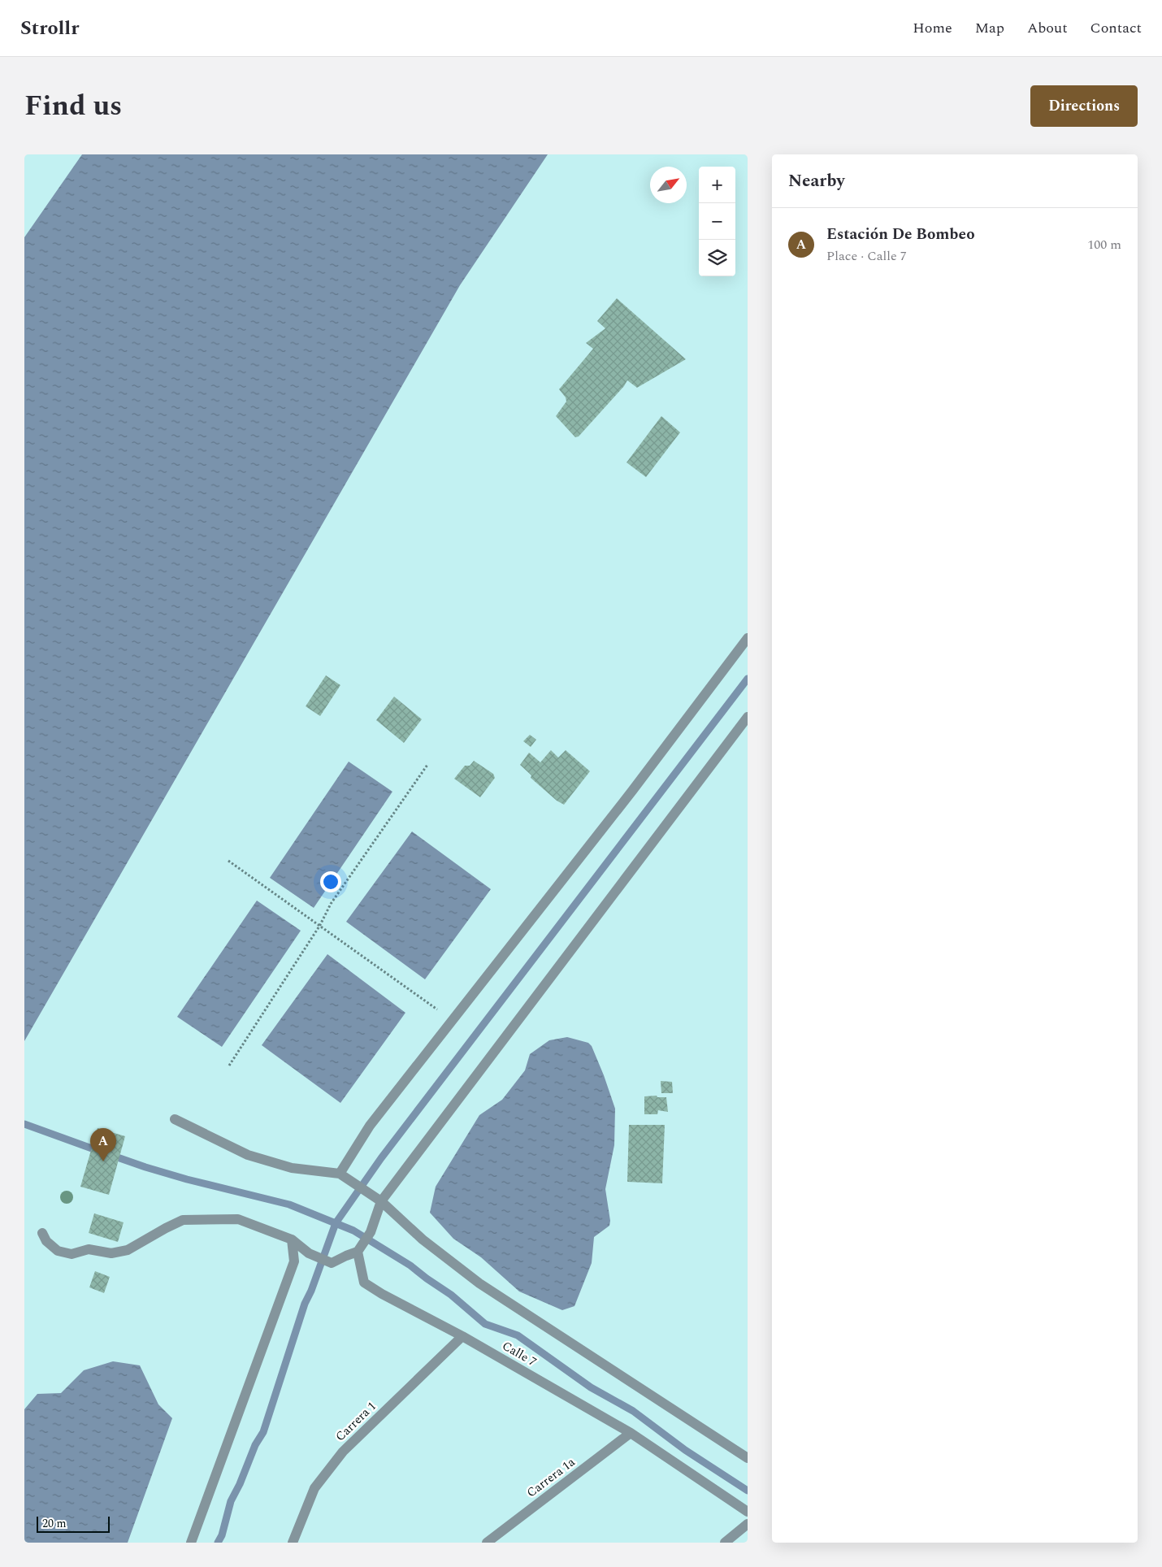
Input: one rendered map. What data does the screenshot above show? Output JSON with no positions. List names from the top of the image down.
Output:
{
  "streets": {
    "street": ["Calle 7", "Carrera 1", "Carrera 1a"]
  },
  "crossings": [
    ["Calle 7", "Carrera 1"],
    ["Calle 7", "Carrera 1a"]
  ],
  "scale_bar": "20 m",
  "north": "top right",
  "page": {
    "header": "Strollr",
    "nav": [
      "Home",
      "Map",
      "About",
      "Contact"
    ],
    "title": "Find us",
    "buttons": "Directions",
    "heading": "Nearby",
    "map_buttons": ["+", "−"],
    "list": [
      {
        "mark": "A",
        "name": "Estación De Bombeo",
        "note": "Place · Calle 7",
        "value": "100 m"
      }
    ],
    "pins": "A",
    "scale": "20 m"
  }
}
